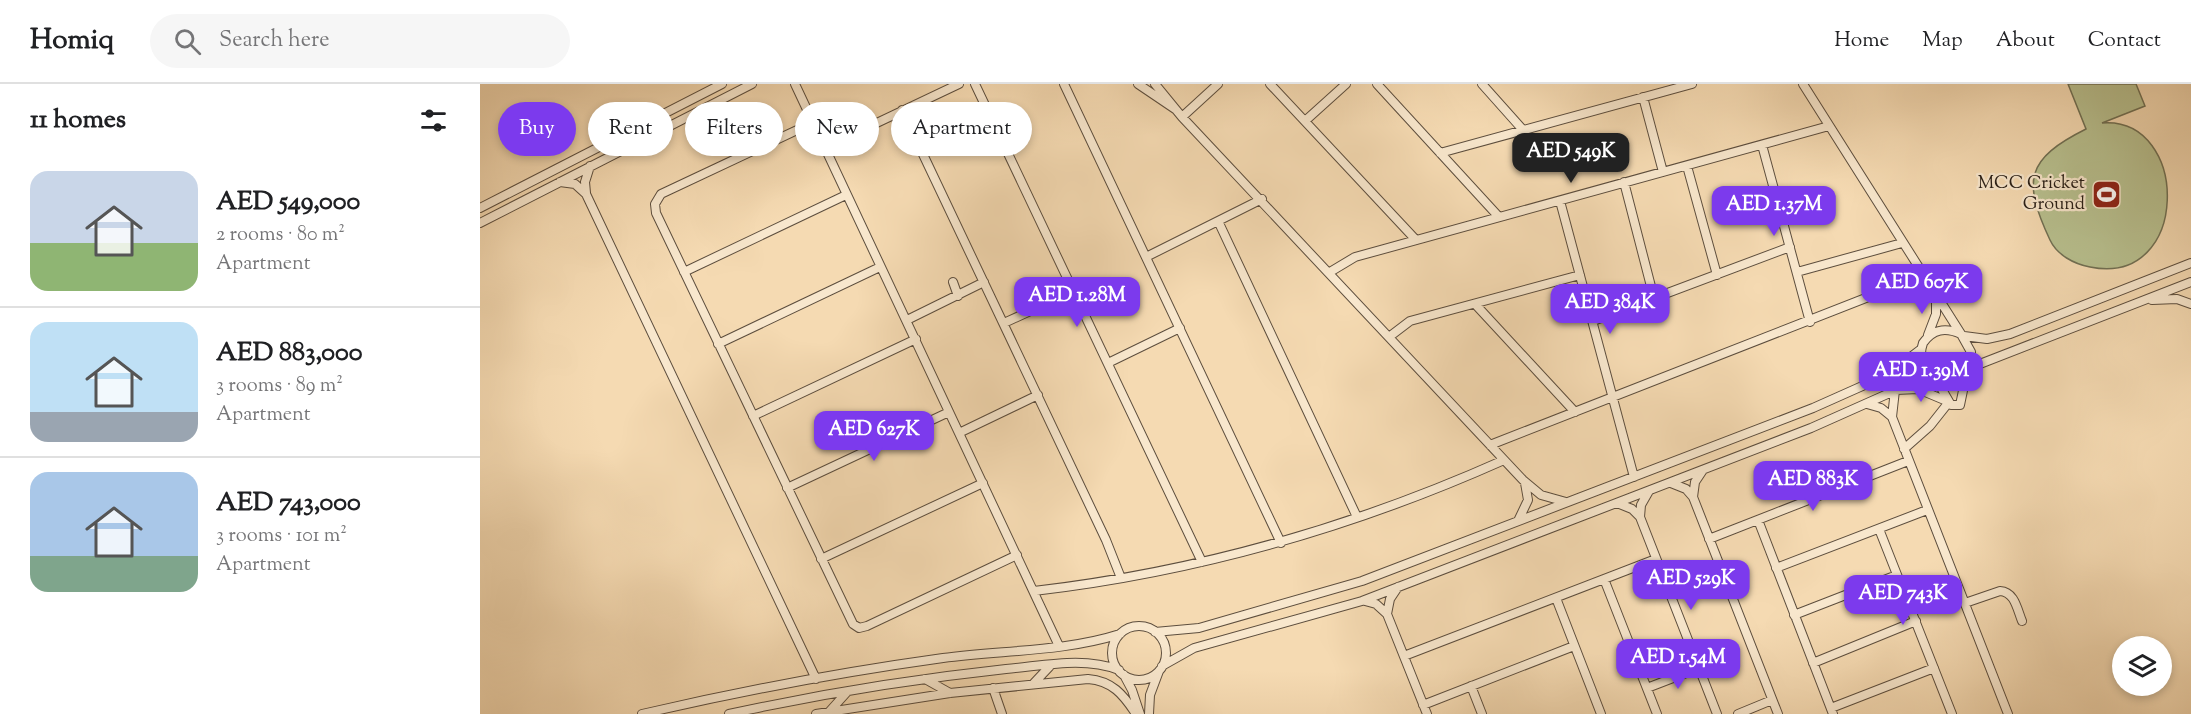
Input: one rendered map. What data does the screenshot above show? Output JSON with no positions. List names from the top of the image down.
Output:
{
  "places": {
    "sports": ["MCC Cricket Ground"]
  },
  "page": {
    "header": "Homiq",
    "search": "Search here",
    "nav": [
      "Home",
      "Map",
      "About",
      "Contact"
    ],
    "heading": "11 homes",
    "chip": [
      "Buy",
      "Rent",
      "Filters",
      "New",
      "Apartment"
    ],
    "price": [
      "AED 549K",
      "AED 1.37M",
      "AED 607K",
      "AED 1.28M",
      "AED 384K",
      "AED 1.39M",
      "AED 627K",
      "AED 883K",
      "AED 529K",
      "AED 743K",
      "AED 1.54M"
    ],
    "list": [
      {
        "name": "AED 549,000",
        "note": "2 rooms · 80 m² · Apartment"
      },
      {
        "name": "AED 883,000",
        "note": "3 rooms · 89 m² · Apartment"
      },
      {
        "name": "AED 743,000",
        "note": "3 rooms · 101 m² · Apartment"
      }
    ]
  }
}
